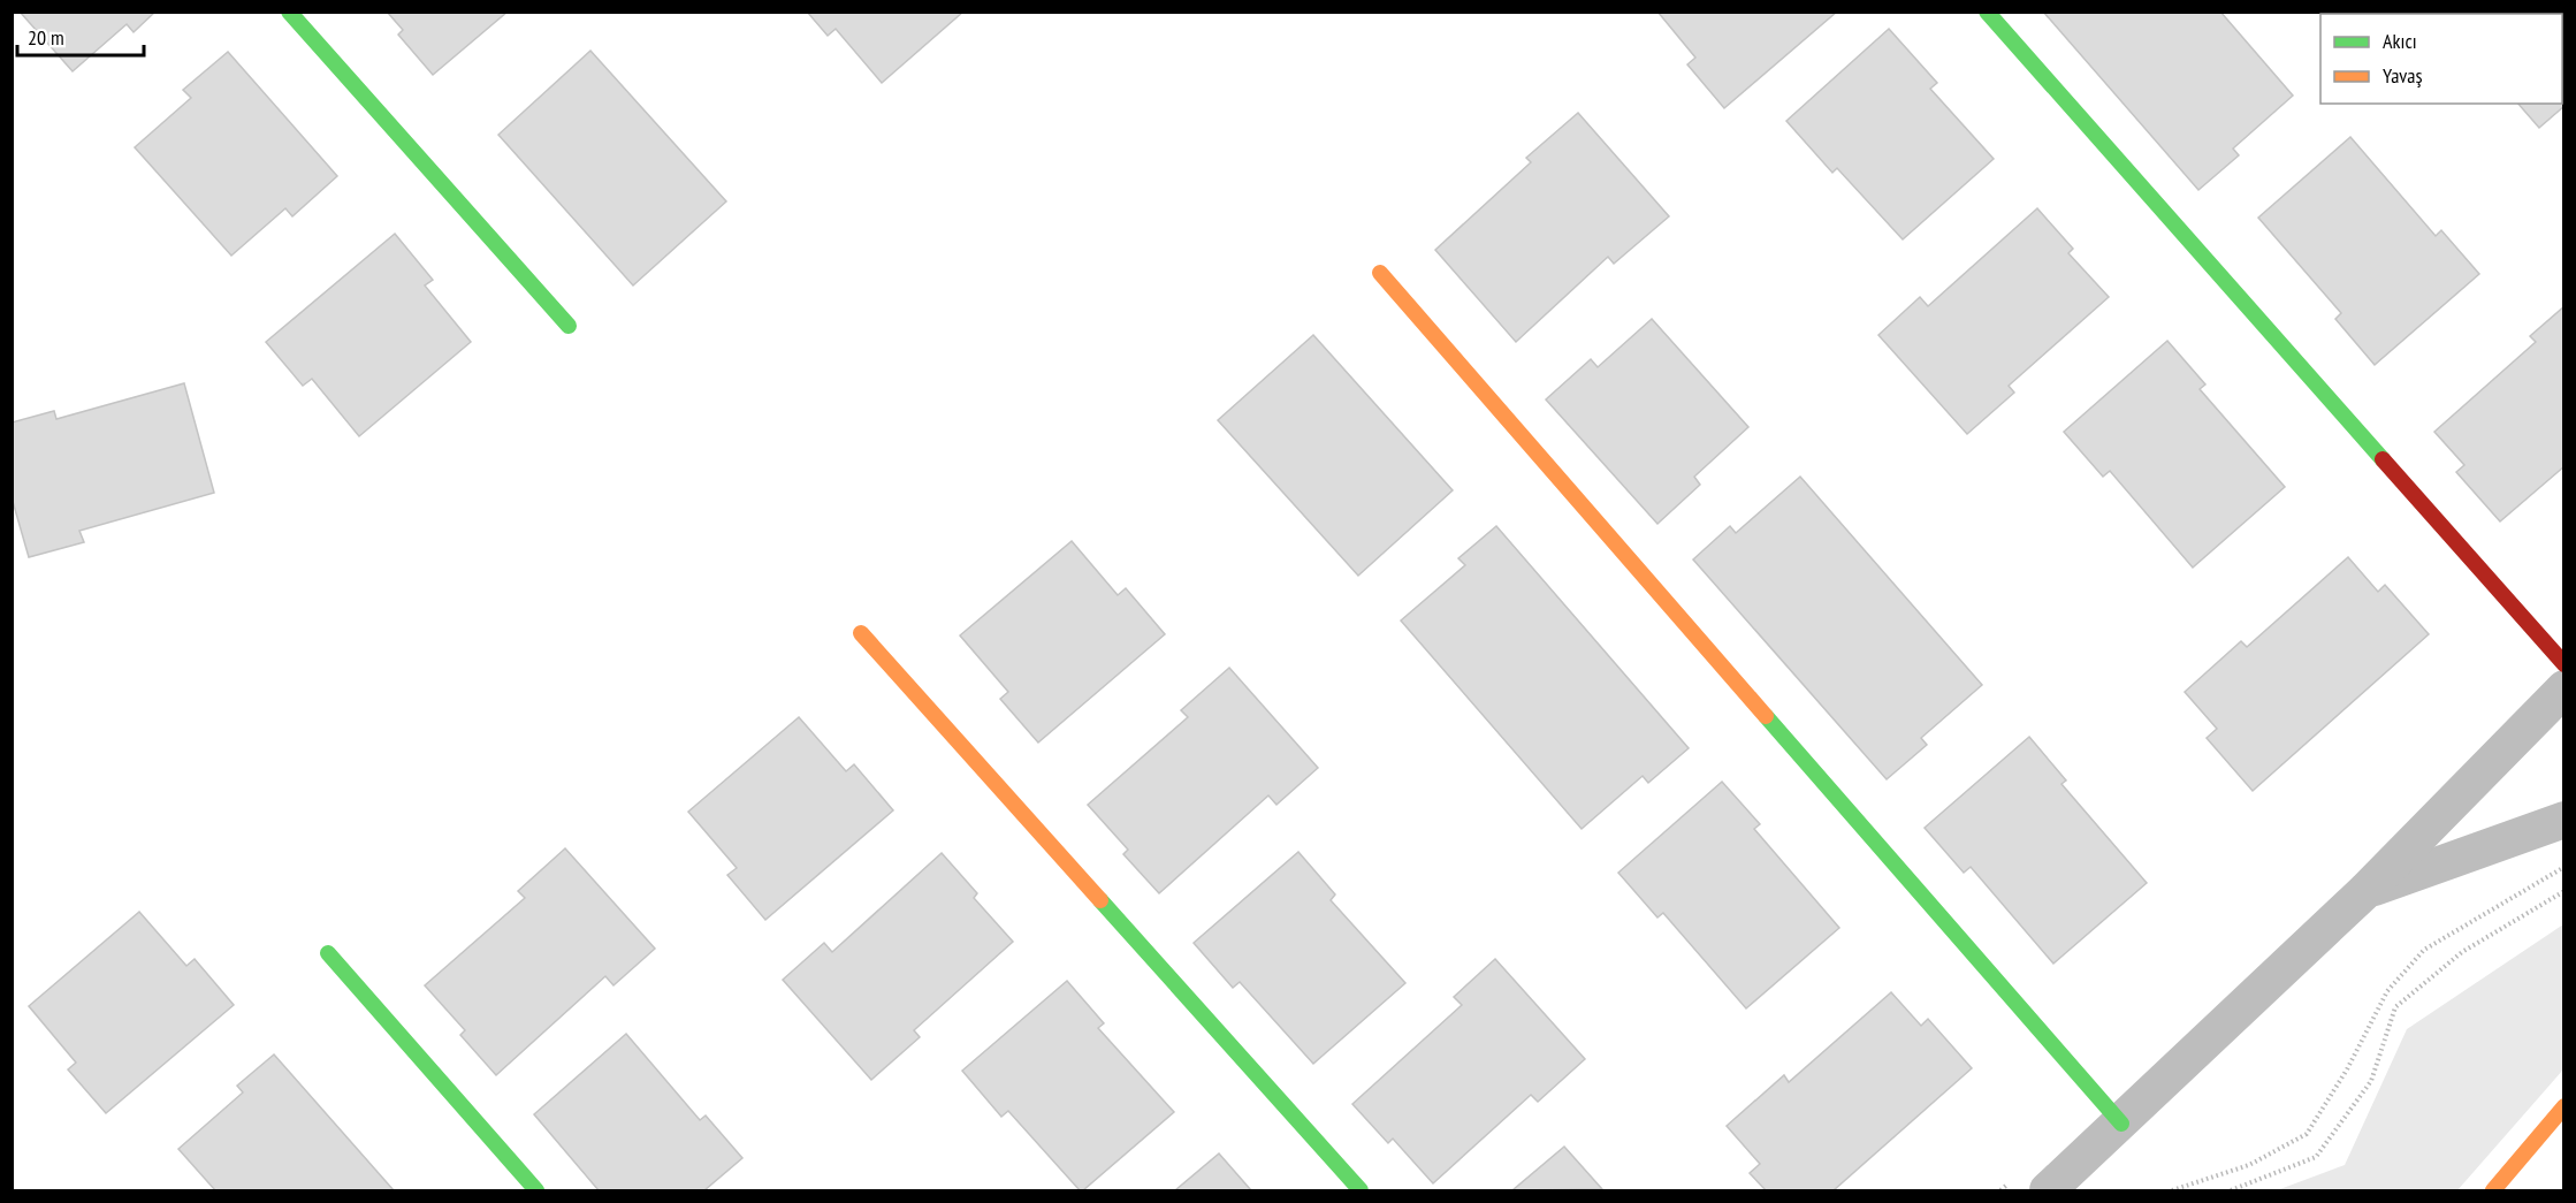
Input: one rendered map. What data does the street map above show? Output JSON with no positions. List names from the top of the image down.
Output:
{
  "legend": ["Akıcı", "Yavaş"],
  "scale_bar": "20 m"
}
